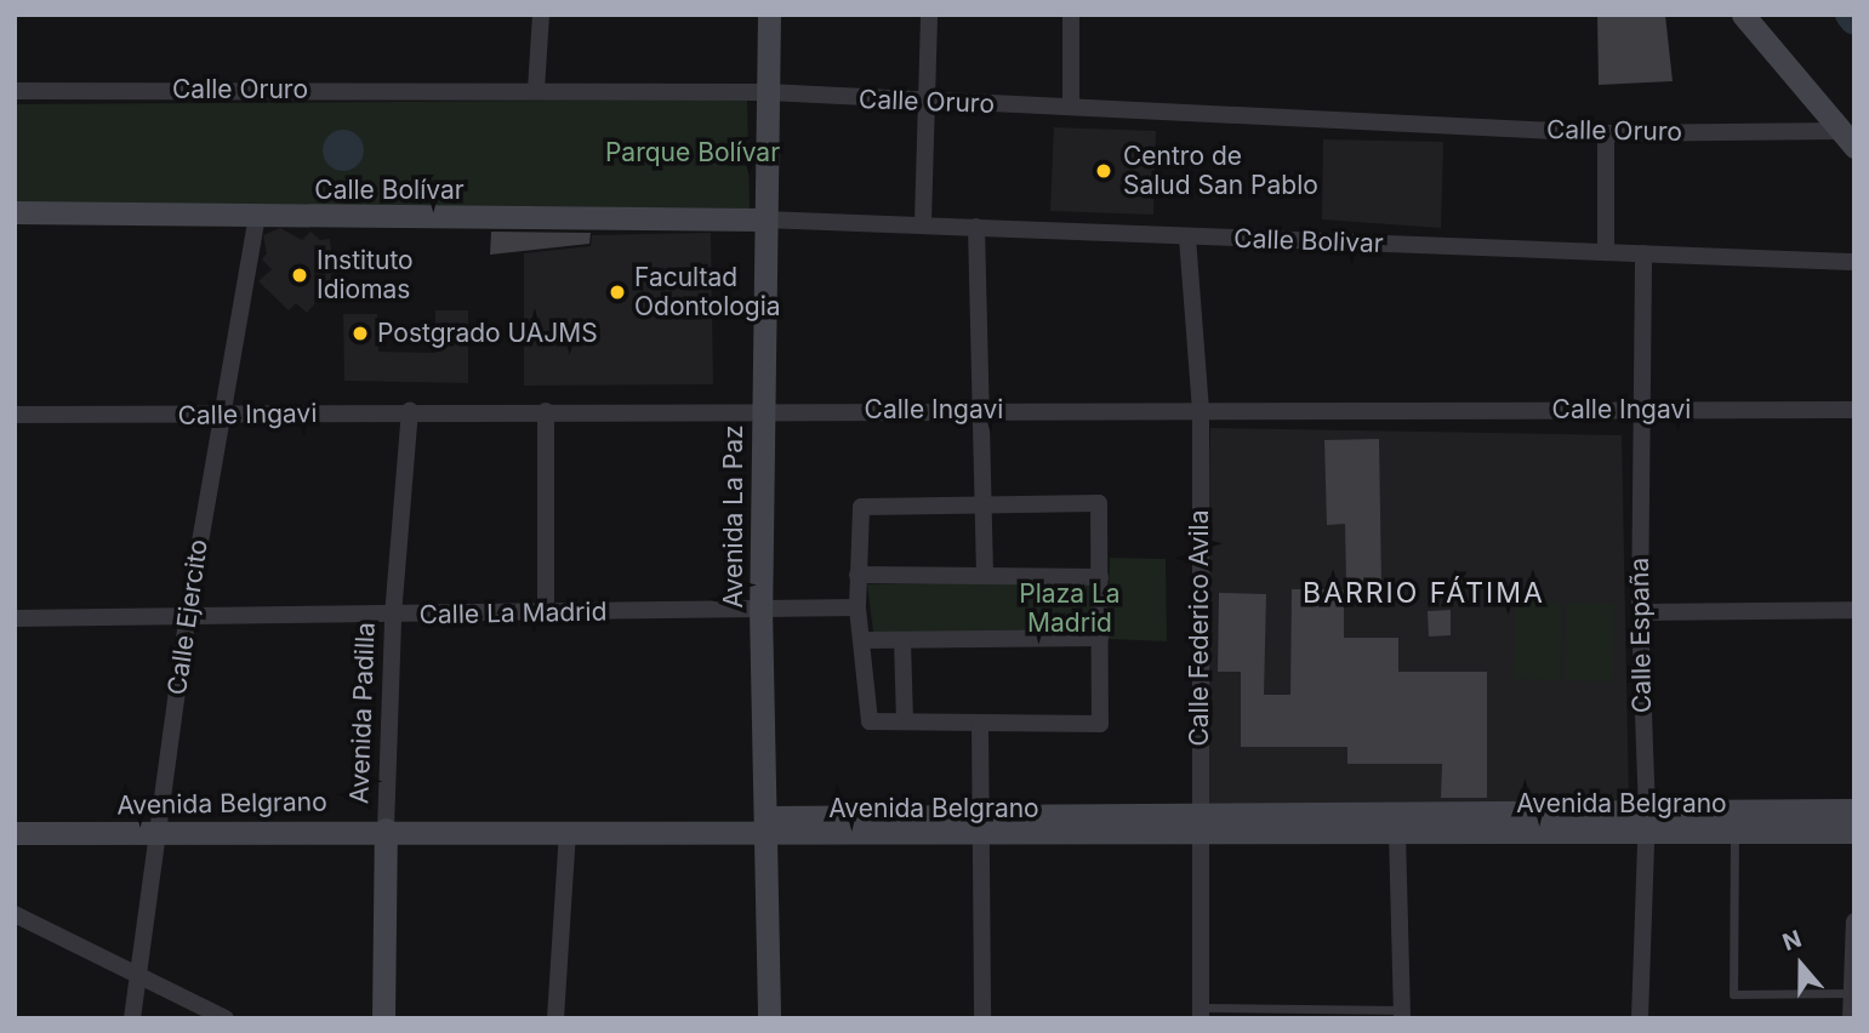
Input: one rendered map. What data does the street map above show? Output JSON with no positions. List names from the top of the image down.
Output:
{
  "streets": {
    "street": [
      "Calle Oruro",
      "Calle Bolívar",
      "Calle Bolivar",
      "Calle Ingavi",
      "Avenida La Paz",
      "Calle La Madrid",
      "Calle Ejercito",
      "Calle Federico Avila",
      "Calle España",
      "Avenida Padilla",
      "Avenida Belgrano"
    ]
  },
  "crossings": [
    ["Calle Oruro", "Avenida La Paz"],
    ["Calle Bolívar", "Calle Bolivar"],
    ["Calle Bolívar", "Avenida La Paz"],
    ["Calle Bolívar", "Calle Ejercito"],
    ["Calle Bolivar", "Avenida La Paz"],
    ["Calle Bolivar", "Calle Federico Avila"],
    ["Calle Bolivar", "Calle España"],
    ["Calle Ingavi", "Avenida La Paz"],
    ["Calle Ingavi", "Calle Ejercito"],
    ["Calle Ingavi", "Calle Federico Avila"],
    ["Calle Ingavi", "Calle España"],
    ["Calle Ingavi", "Avenida Padilla"],
    ["Avenida La Paz", "Calle La Madrid"],
    ["Avenida La Paz", "Avenida Belgrano"],
    ["Calle La Madrid", "Calle Ejercito"],
    ["Calle La Madrid", "Avenida Padilla"],
    ["Calle Ejercito", "Avenida Belgrano"],
    ["Calle Federico Avila", "Avenida Belgrano"],
    ["Calle España", "Avenida Belgrano"],
    ["Avenida Padilla", "Avenida Belgrano"]
  ],
  "districts": ["BARRIO FÁTIMA"],
  "parks": ["Parque Bolívar", "Plaza La Madrid"],
  "places": [
    "Centro de Salud San Pablo",
    "Instituto Idiomas",
    "Facultad Odontologia",
    "Postgrado UAJMS"
  ],
  "north": "top"
}
